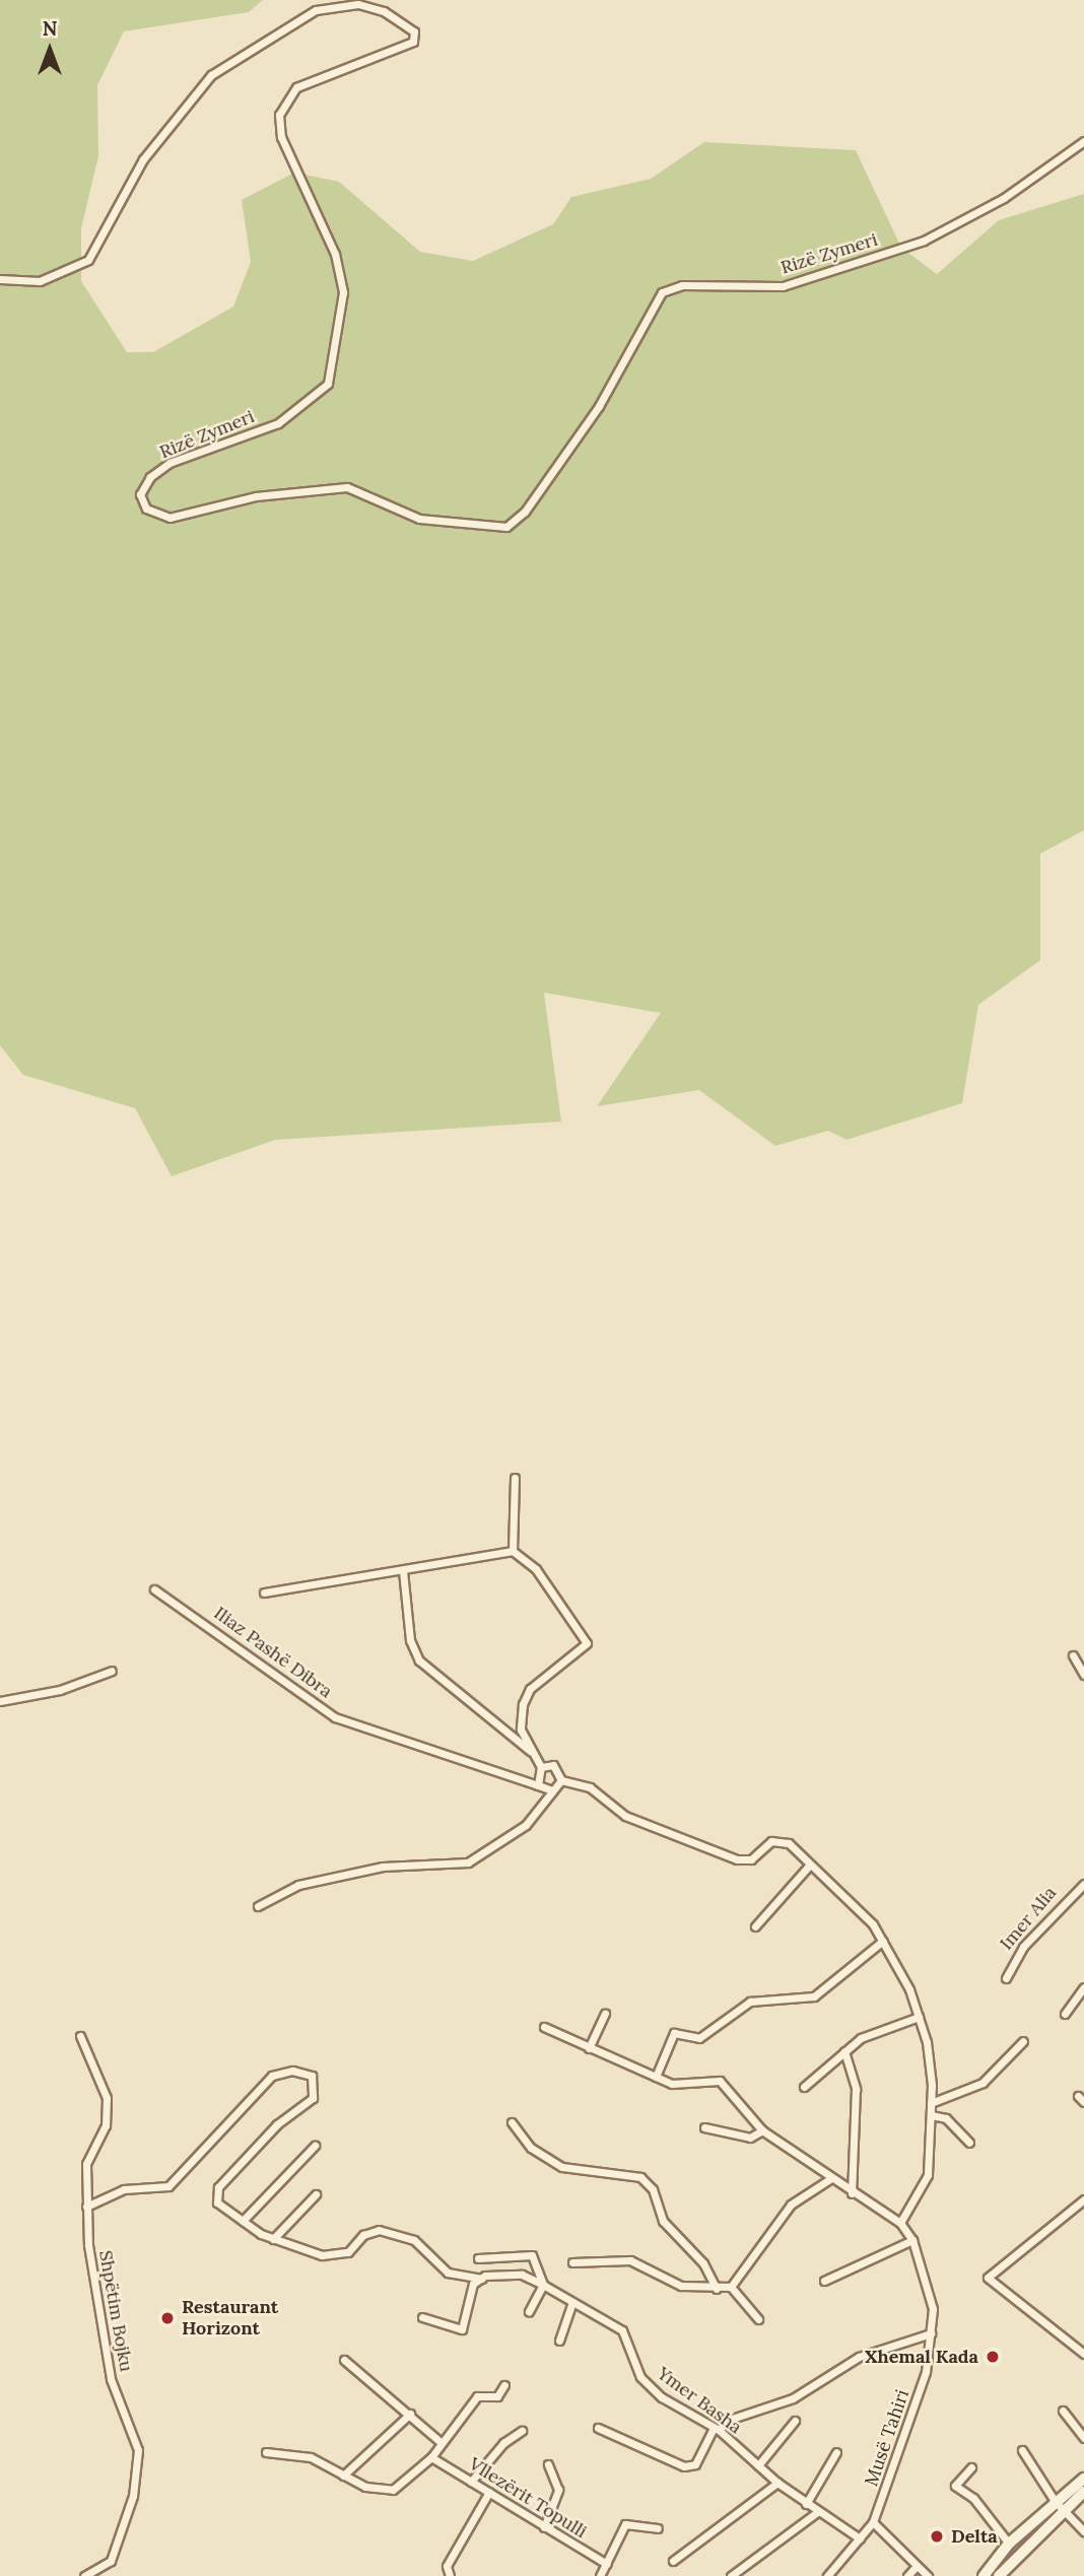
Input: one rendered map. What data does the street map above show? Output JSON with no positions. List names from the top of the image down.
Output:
{
  "streets": {
    "street": [
      "Rizë Zymeri",
      "Iliaz Pashë Dibra",
      "Imer Alia",
      "Shpëtim Bojku",
      "Ymer Basha",
      "Musë Tahiri",
      "Vllezërit Topulli"
    ]
  },
  "places": ["Restaurant Horizont", "Xhemal Kada", "Delta"],
  "north": "top"
}
